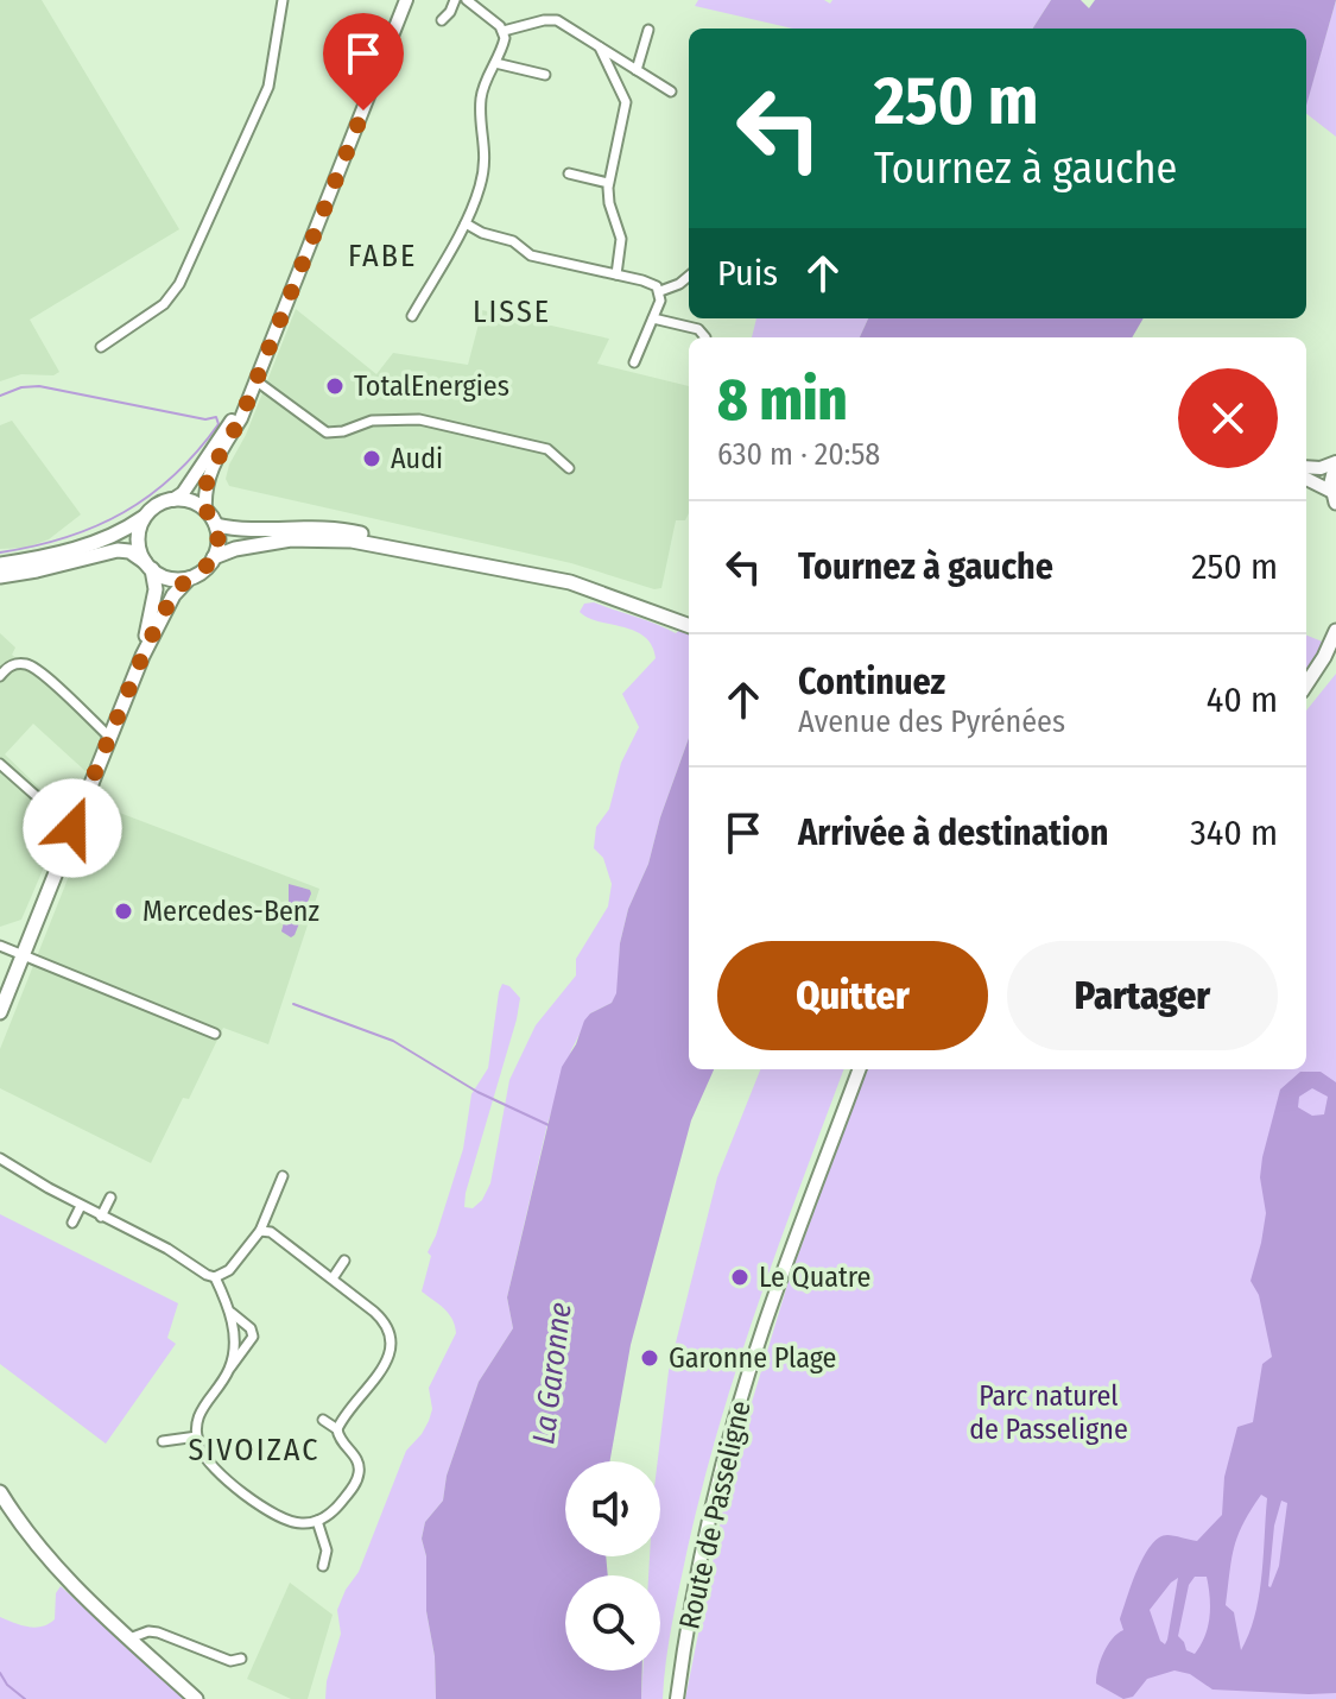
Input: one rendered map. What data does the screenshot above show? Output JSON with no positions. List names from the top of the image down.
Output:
{
  "streets": {
    "street": ["Route de Passeligne"]
  },
  "districts": ["FABE", "LISSE", "SIVOIZAC"],
  "water": ["La Garonne"],
  "parks": ["Parc naturel de Passeligne"],
  "places": [
    "TotalEnergies",
    "Audi",
    "Mercedes-Benz",
    "Le Quatre",
    "Garonne Plage"
  ],
  "page": {
    "turn": ["250 m", "Tournez à gauche"],
    "then": "Puis",
    "heading": ["8 min", "630 m · 20:58"],
    "list": [
      {
        "name": "Tournez à gauche",
        "value": "250 m"
      },
      {
        "name": "Continuez",
        "note": "Avenue des Pyrénées",
        "value": "40 m"
      },
      {
        "name": "Arrivée à destination",
        "value": "340 m"
      }
    ],
    "buttons": ["Quitter", "Partager"]
  }
}
